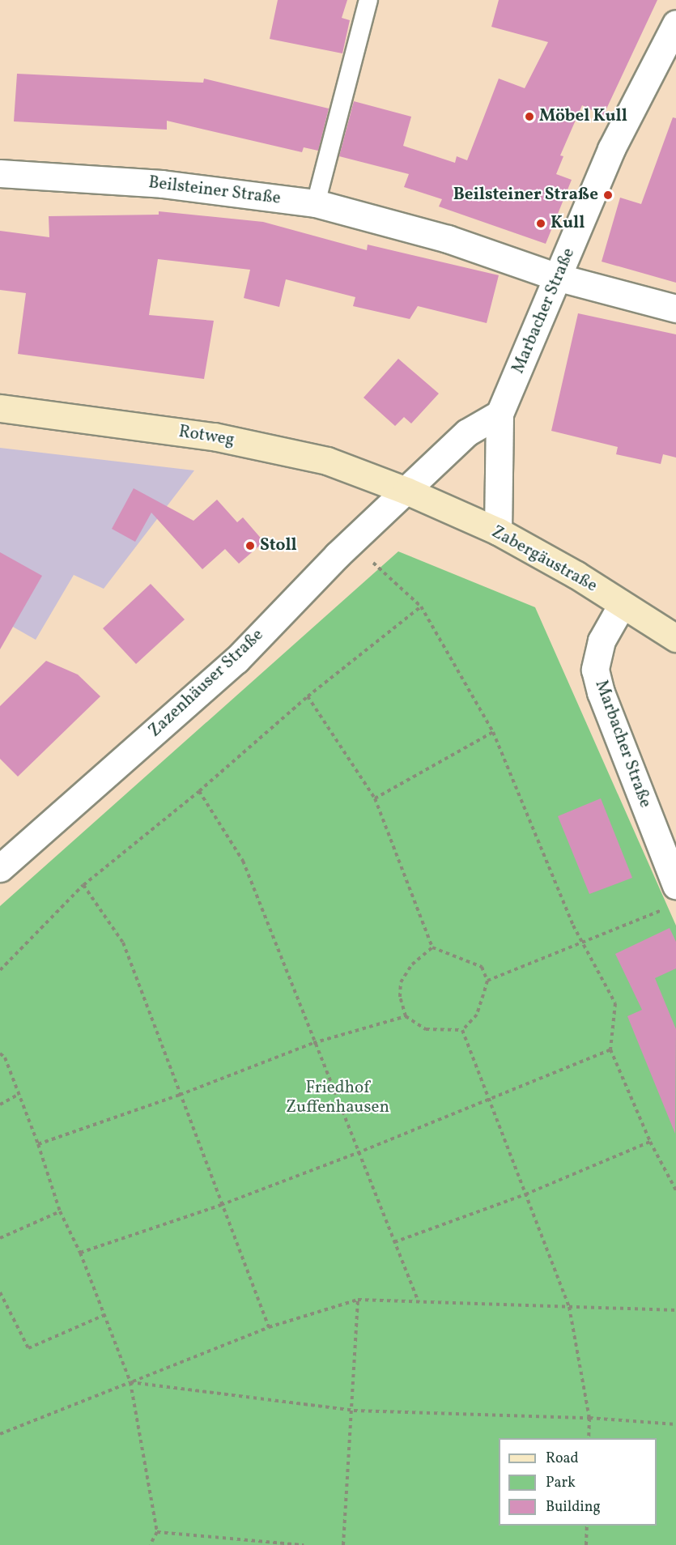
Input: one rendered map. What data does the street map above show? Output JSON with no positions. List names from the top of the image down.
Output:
{
  "streets": {
    "main road": ["Rotweg", "Zabergäustraße"],
    "street": ["Beilsteiner Straße", "Marbacher Straße", "Zazenhäuser Straße"]
  },
  "crossings": [
    ["Beilsteiner Straße", "Marbacher Straße"],
    ["Marbacher Straße", "Zabergäustraße"],
    ["Rotweg", "Zabergäustraße"],
    ["Rotweg", "Zazenhäuser Straße"],
    ["Zabergäustraße", "Zazenhäuser Straße"]
  ],
  "parks": ["Friedhof Zuffenhausen"],
  "places": [
    "Möbel Kull",
    "Beilsteiner Straße",
    "Kull",
    "Stoll"
  ],
  "legend": ["Road", "Park", "Building"]
}
